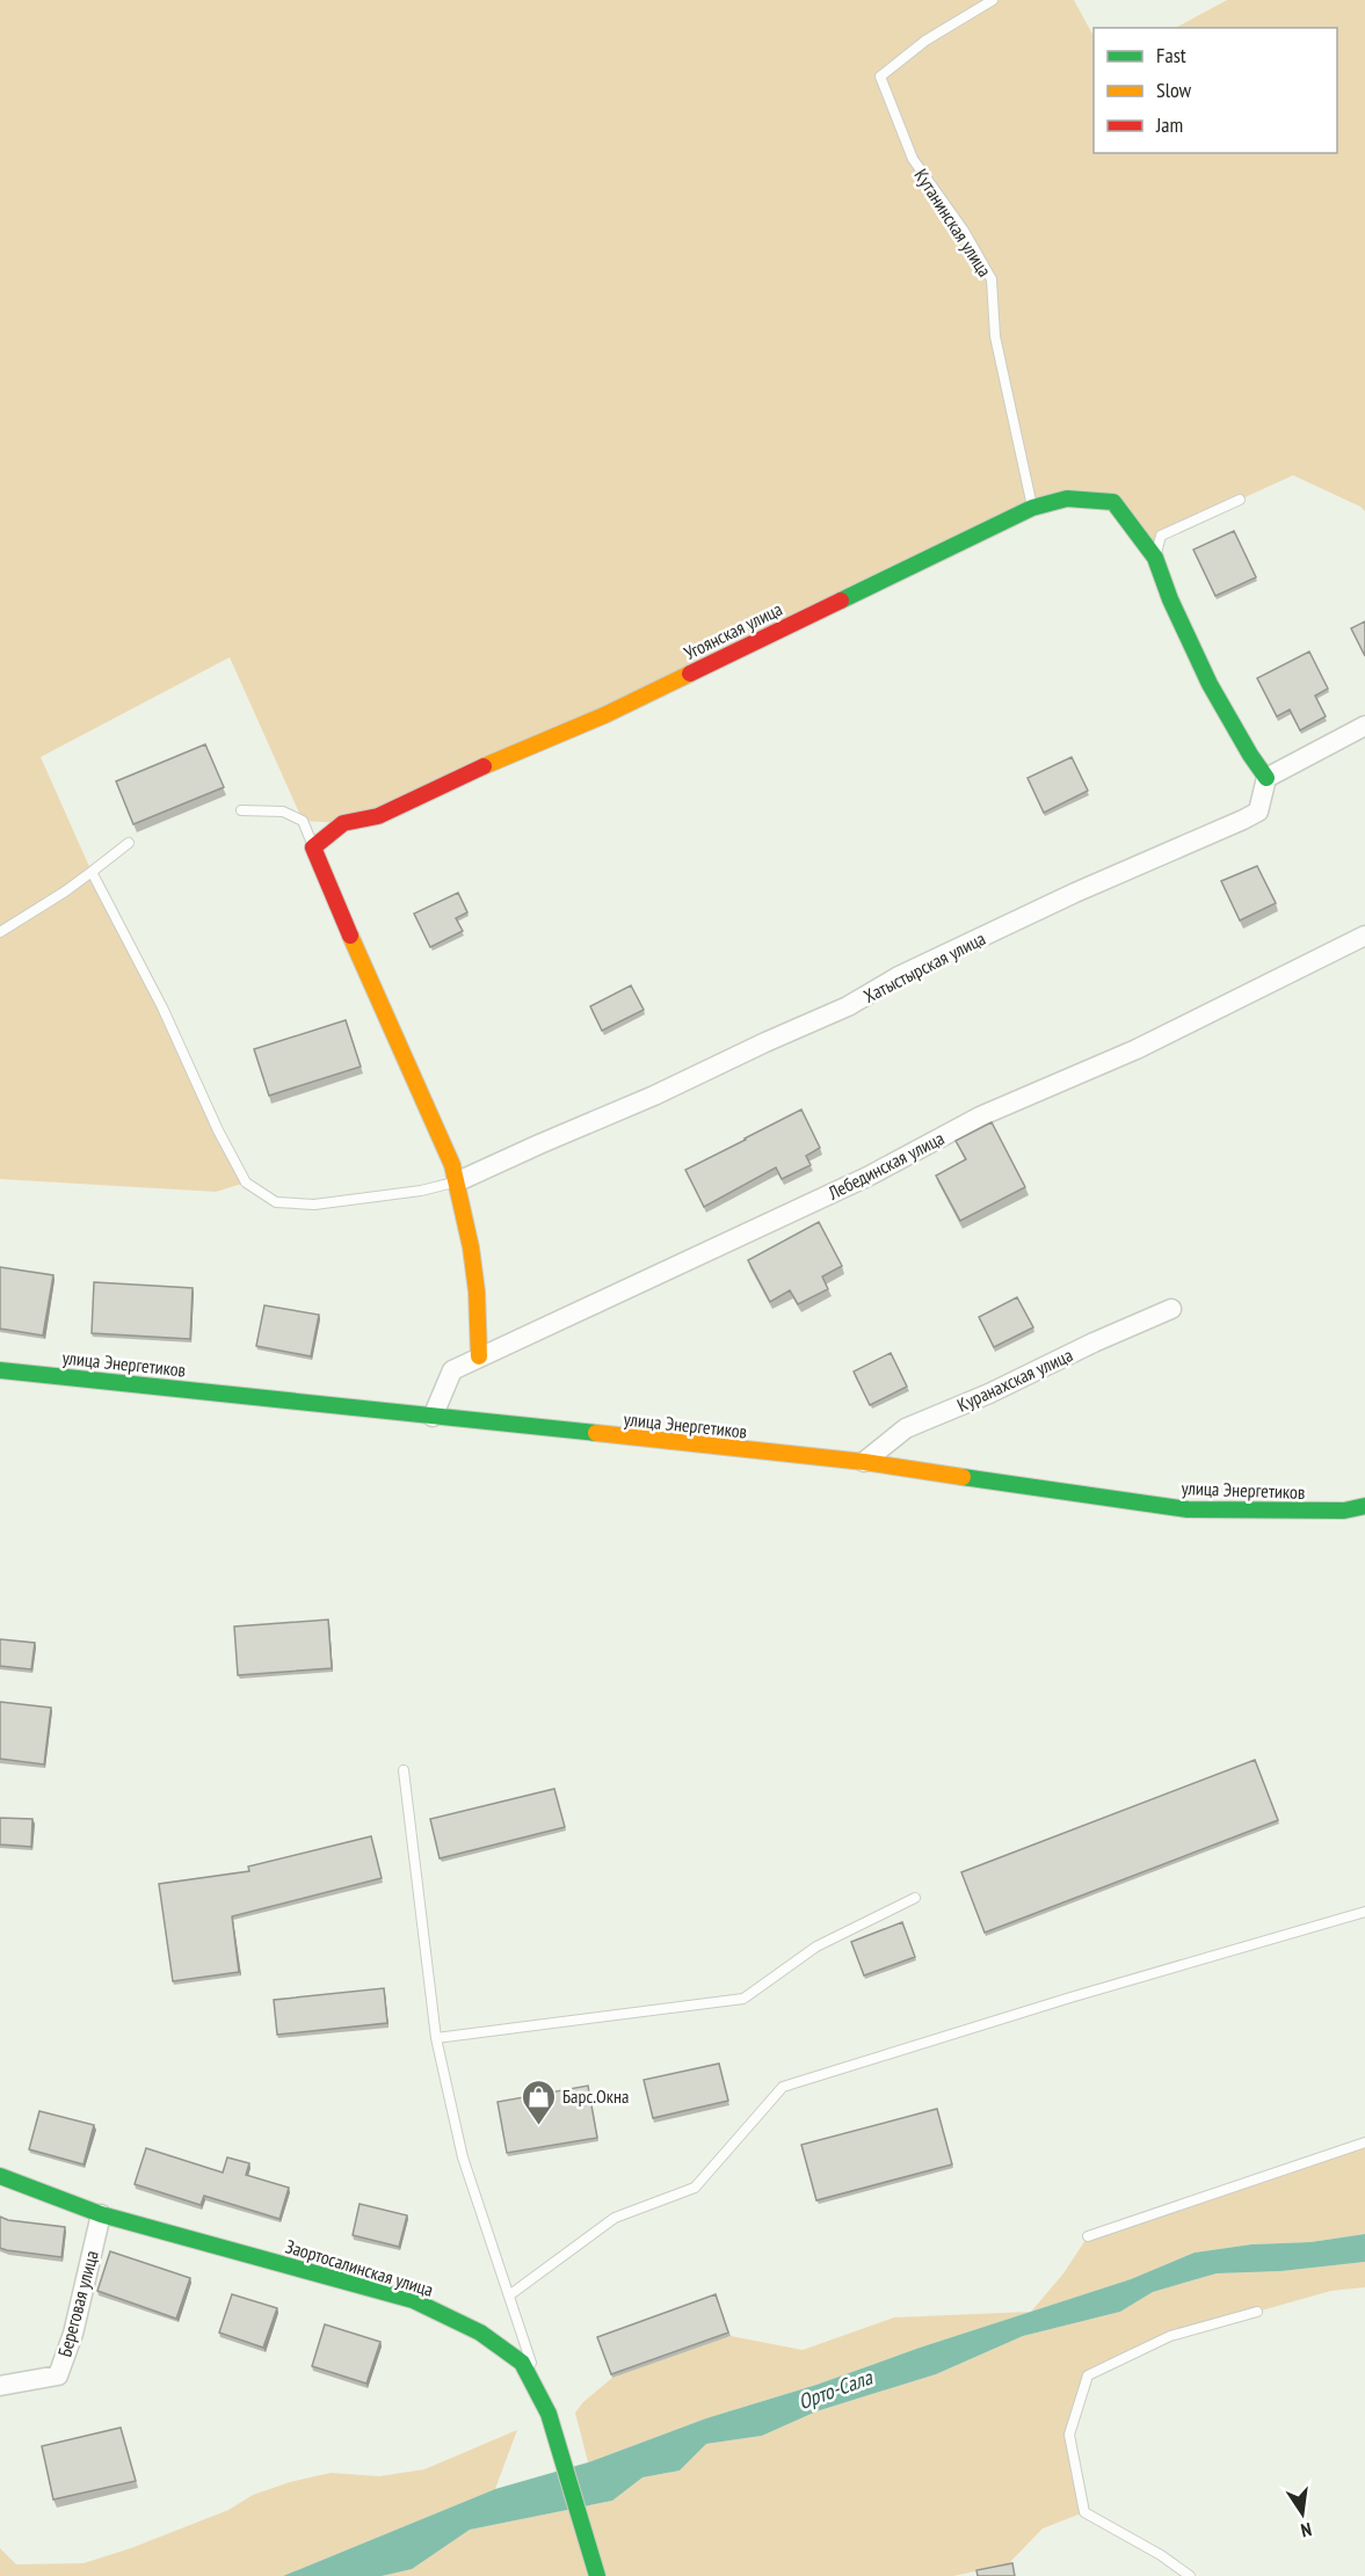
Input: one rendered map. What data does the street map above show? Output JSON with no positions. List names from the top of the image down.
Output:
{
  "streets": {
    "street": [
      "Угоянская улица",
      "Хатыстырская улица",
      "Лебединская улица",
      "улица Энергетиков",
      "Куранахская улица",
      "Заортосалинская улица",
      "Береговая улица"
    ],
    "lane": ["Кутанинская улица"]
  },
  "crossings": [
    ["Кутанинская улица", "Угоянская улица"],
    ["Угоянская улица", "Хатыстырская улица"],
    ["Лебединская улица", "улица Энергетиков"],
    ["улица Энергетиков", "Куранахская улица"],
    ["Заортосалинская улица", "Береговая улица"]
  ],
  "water": ["Орто-Сала"],
  "places": {
    "shop": ["Барс.Окна"]
  },
  "legend": ["Fast", "Slow", "Jam"],
  "north": "bottom"
}
